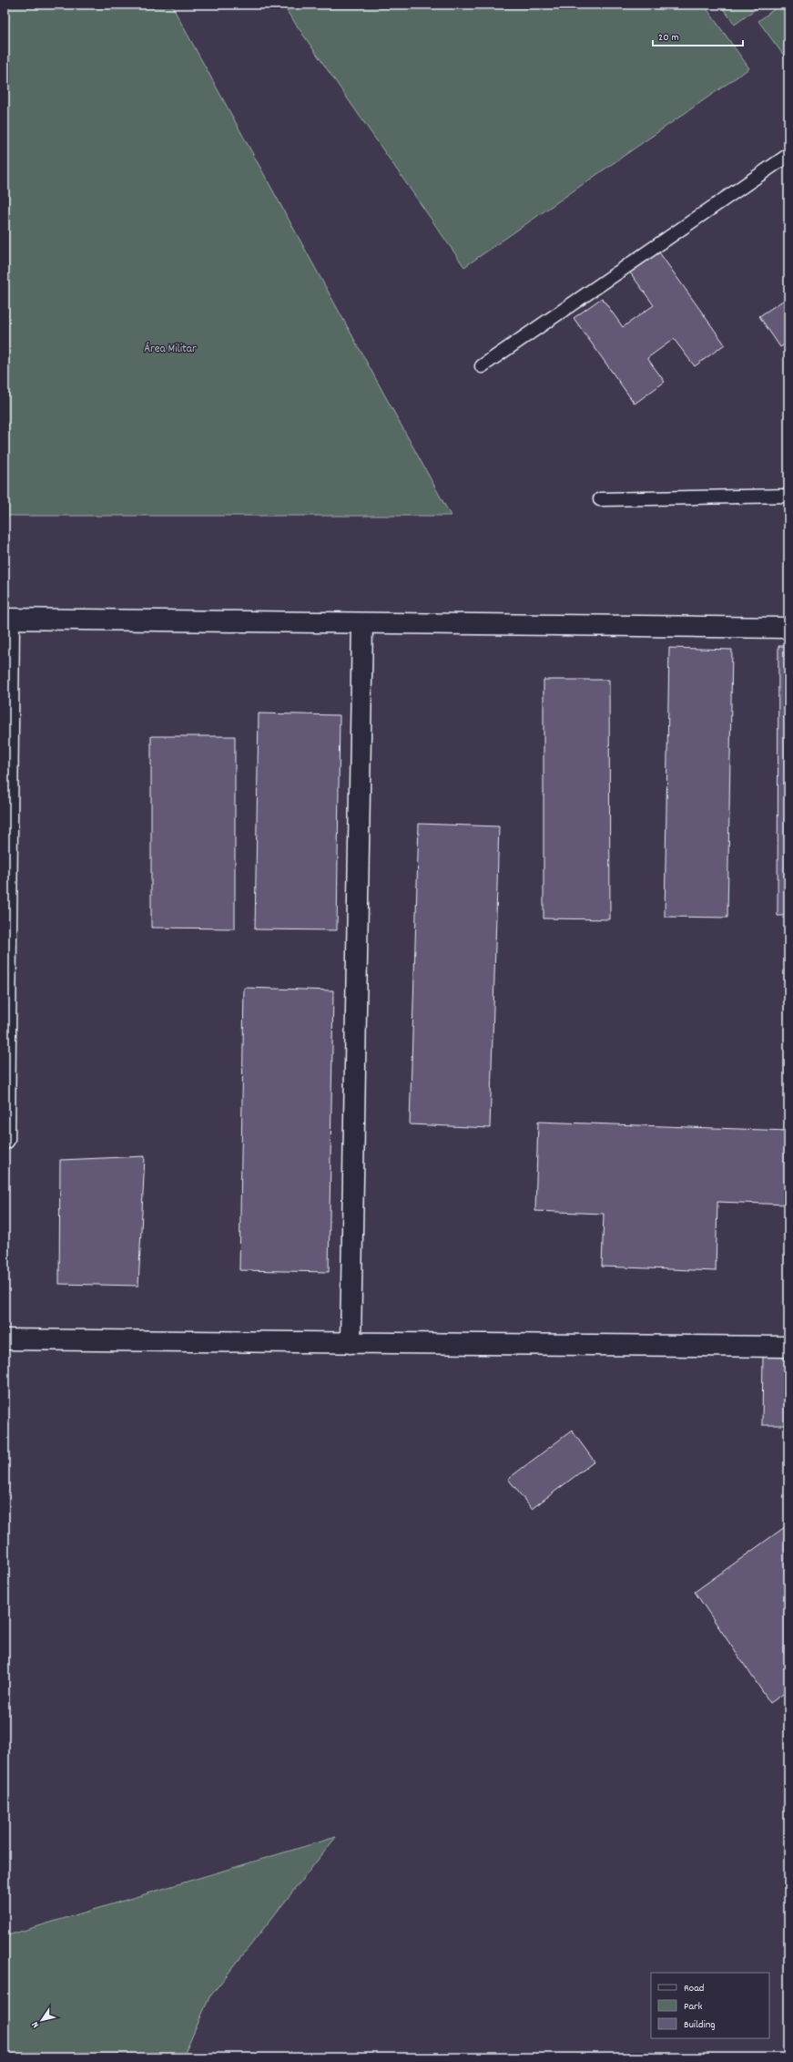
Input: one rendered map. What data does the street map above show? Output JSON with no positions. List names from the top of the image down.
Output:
{
  "parks": ["Área Militar"],
  "legend": ["Road", "Park", "Building"],
  "scale_bar": "20 m",
  "north": "bottom left"
}
